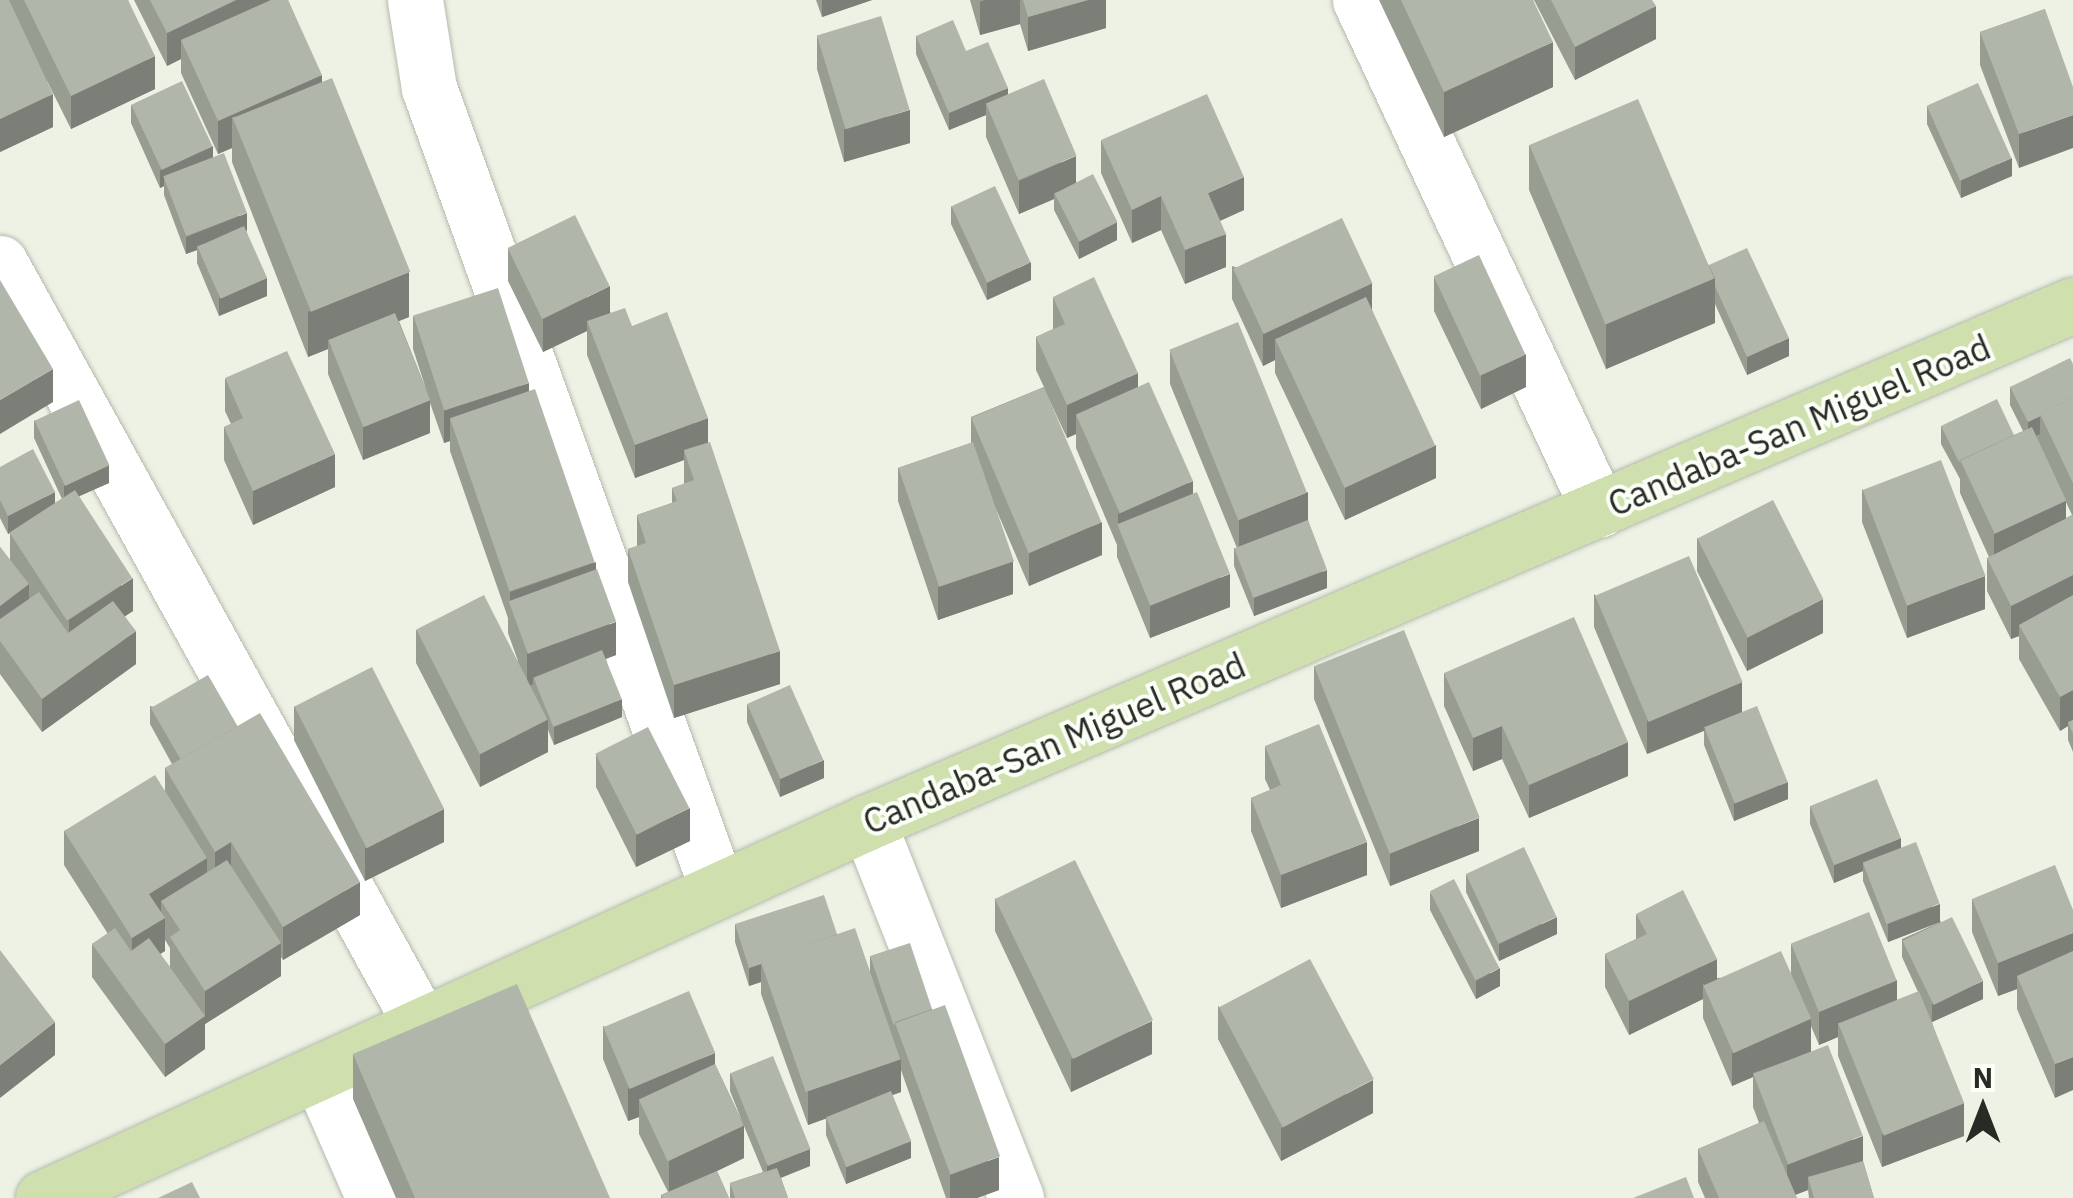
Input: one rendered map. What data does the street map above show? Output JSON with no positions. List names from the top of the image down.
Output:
{
  "streets": {
    "main road": ["Candaba-San Miguel Road"]
  },
  "north": "top"
}
